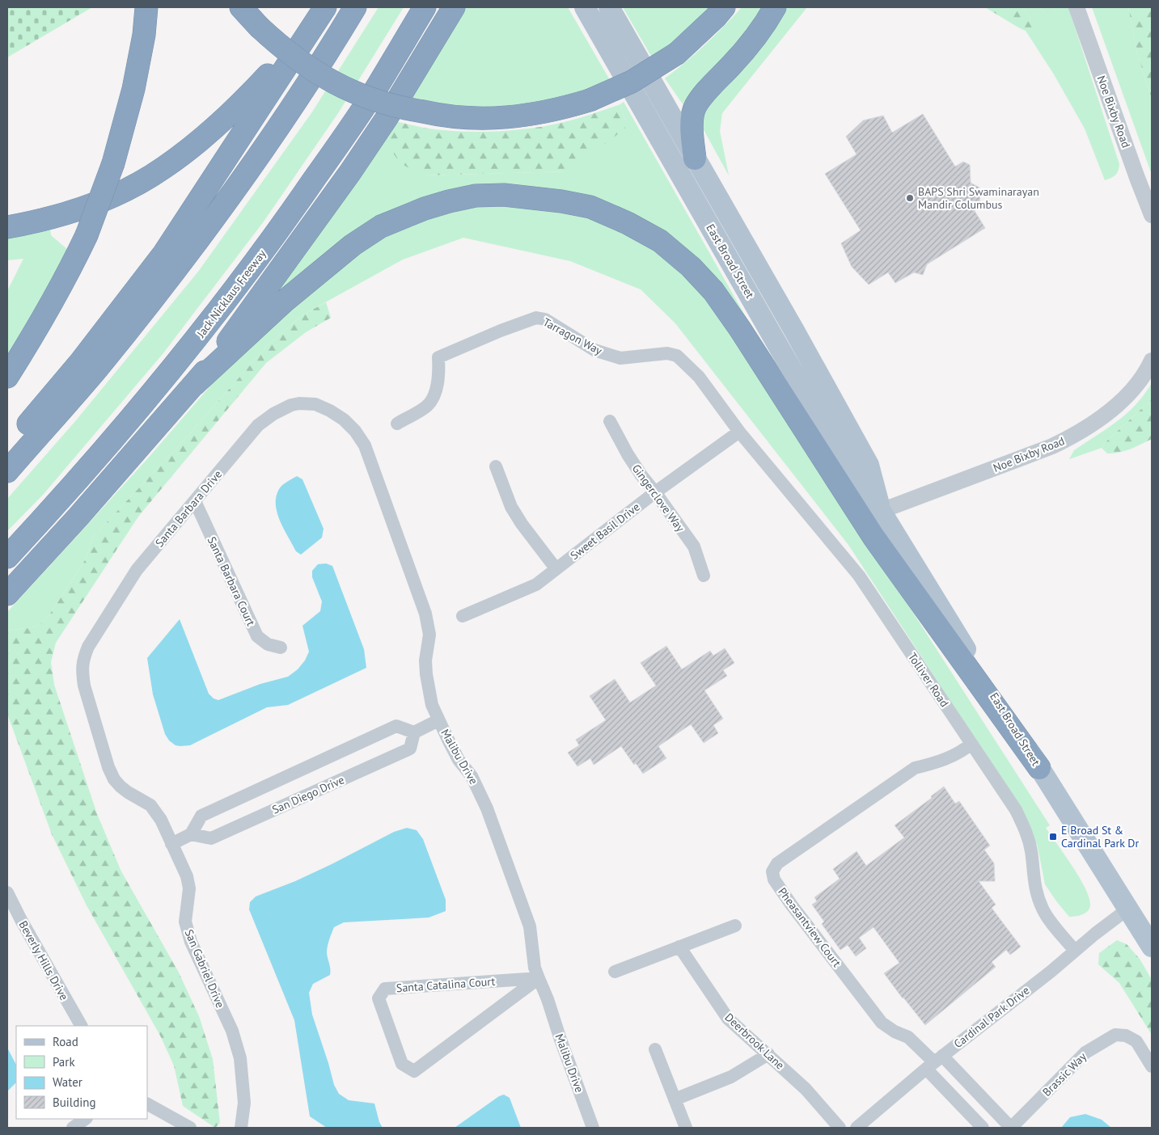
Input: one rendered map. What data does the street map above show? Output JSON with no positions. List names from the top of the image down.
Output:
{
  "streets": {
    "highway": ["Jack Nicklaus Freeway"],
    "main road": ["East Broad Street"],
    "street": [
      "Noe Bixby Road",
      "Tarragon Way",
      "Gingerclove Way",
      "Santa Barbara Drive",
      "Sweet Basil Drive",
      "Santa Barbara Court",
      "Tolliver Road",
      "Malibu Drive",
      "San Diego Drive",
      "Pheasantview Court",
      "Beverly Hills Drive",
      "San Gabriel Drive",
      "Santa Catalina Court",
      "Cardinal Park Drive",
      "Deerbrook Lane",
      "Brassic Way"
    ]
  },
  "crossings": [
    ["Noe Bixby Road", "East Broad Street"],
    ["East Broad Street", "Cardinal Park Drive"],
    ["Tarragon Way", "Sweet Basil Drive"],
    ["Tarragon Way", "Tolliver Road"],
    ["Gingerclove Way", "Sweet Basil Drive"],
    ["Santa Barbara Drive", "Santa Barbara Court"],
    ["Santa Barbara Drive", "Malibu Drive"],
    ["Santa Barbara Drive", "San Gabriel Drive"],
    ["Sweet Basil Drive", "Tolliver Road"],
    ["Tolliver Road", "Pheasantview Court"],
    ["Tolliver Road", "Cardinal Park Drive"],
    ["Malibu Drive", "Santa Catalina Court"],
    ["Pheasantview Court", "Cardinal Park Drive"]
  ],
  "places": {
    "other": ["BAPS Shri Swaminarayan Mandir Columbus"],
    "transit": ["E Broad St & Cardinal Park Dr"]
  },
  "legend": [
    "Road",
    "Park",
    "Water",
    "Building"
  ]
}
